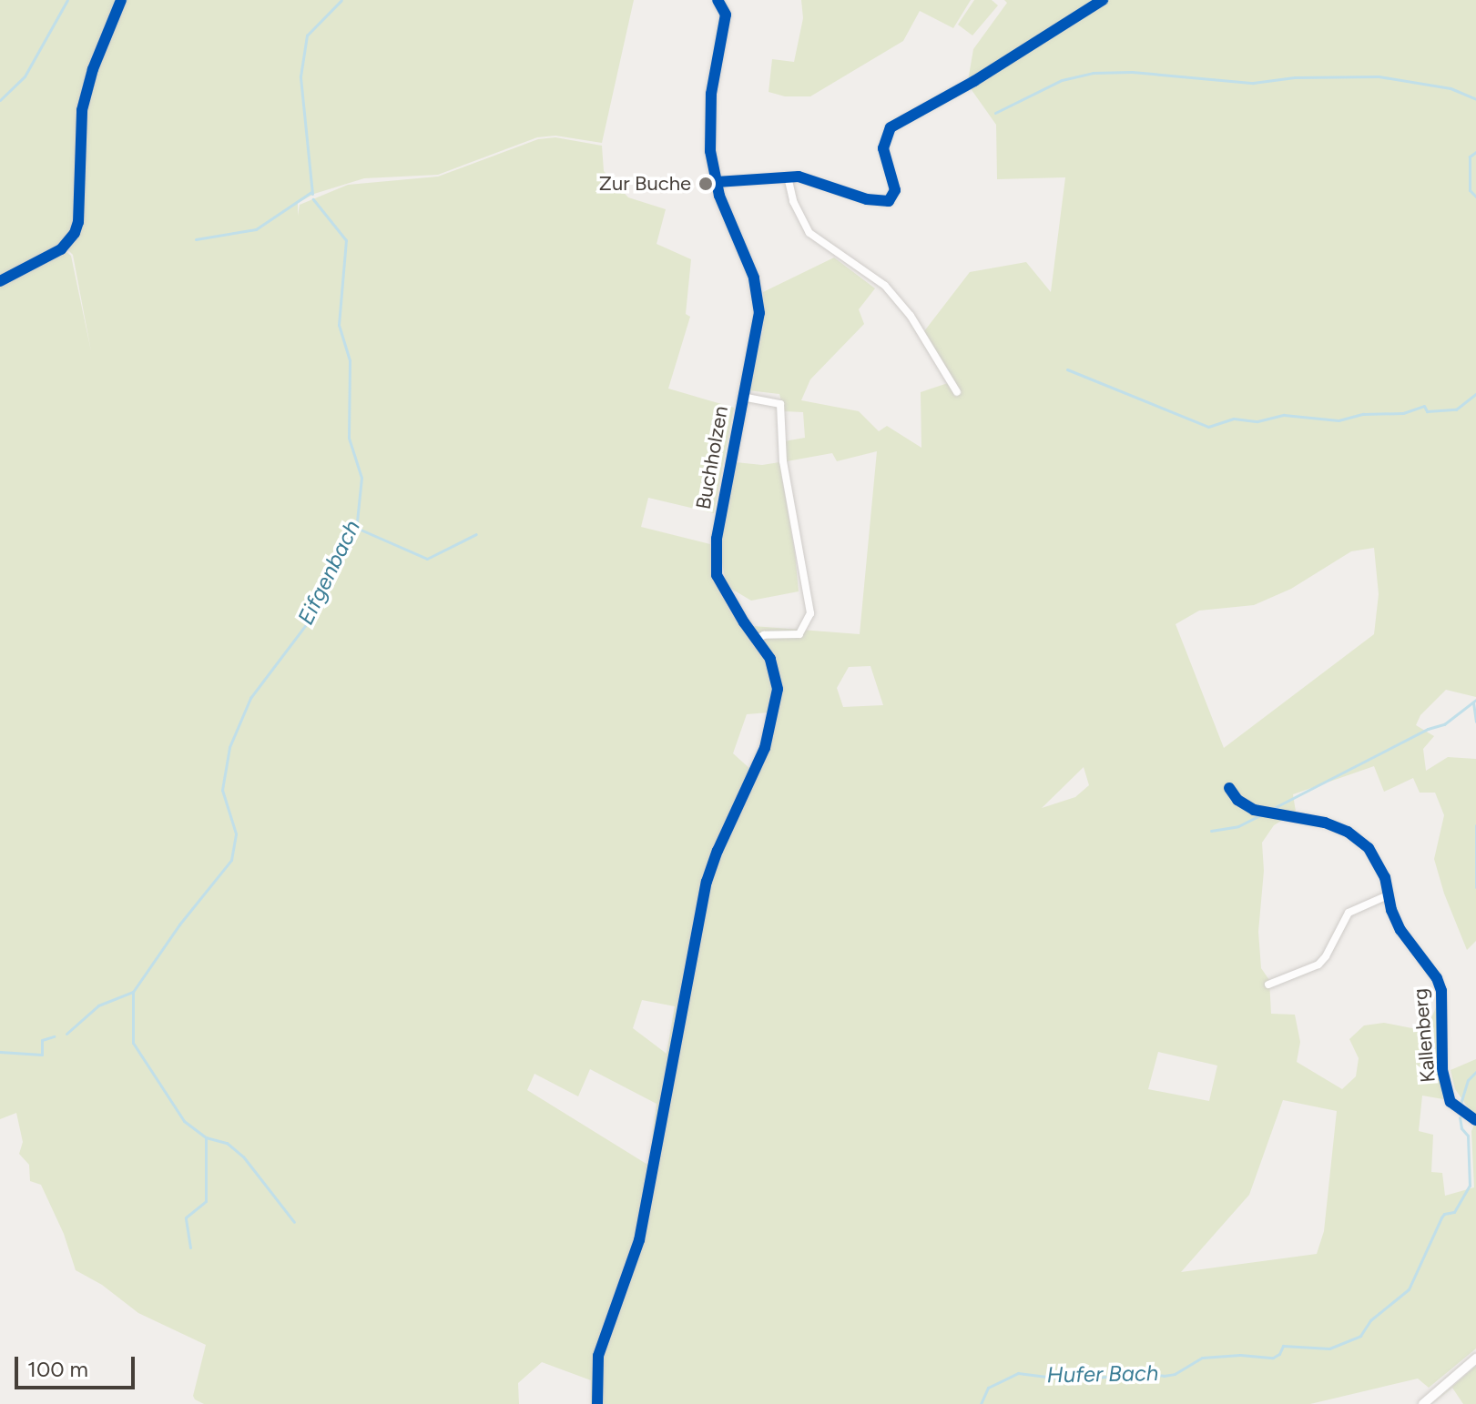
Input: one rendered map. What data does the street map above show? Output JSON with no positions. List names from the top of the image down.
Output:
{
  "streets": {
    "street": ["Buchholzen", "Kallenberg"]
  },
  "water": ["Eifgenbach", "Hufer Bach"],
  "places": ["Zur Buche"],
  "scale_bar": "100 m"
}
